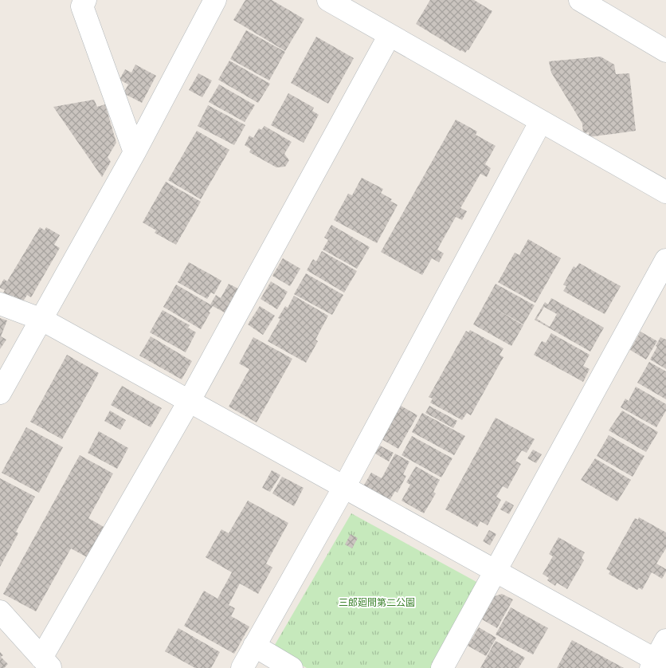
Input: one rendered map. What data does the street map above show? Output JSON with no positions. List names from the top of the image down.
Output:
{
  "parks": ["三郎廻間第二公園"]
}
